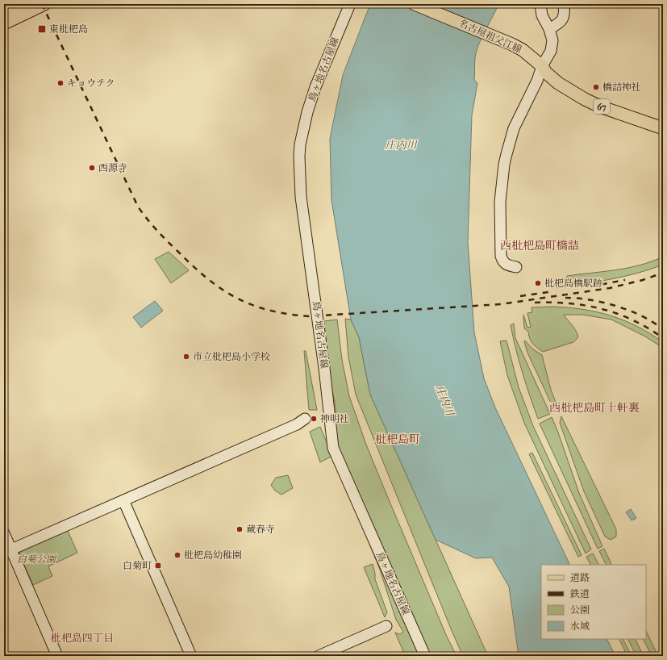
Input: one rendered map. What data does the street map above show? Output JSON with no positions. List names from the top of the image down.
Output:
{
  "streets": {
    "main road": ["名古屋祖父江線", "67"],
    "street": ["鳥ヶ地名古屋線"]
  },
  "districts": [
    "西枇杷島町橋詰",
    "西枇杷島町十軒裏",
    "枇杷島町",
    "枇杷島四丁目"
  ],
  "water": ["庄内川"],
  "parks": ["白菊公園"],
  "places": {
    "transit": ["東枇杷島", "白菊町"],
    "other": [
      "キョウテク",
      "橋詰神社",
      "西源寺",
      "枇杷島橋駅跡",
      "市立枇杷島小学校",
      "神明社",
      "蔵春寺",
      "枇杷島幼稚園"
    ]
  },
  "legend": [
    "道路",
    "鉄道",
    "公園",
    "水域"
  ]
}
